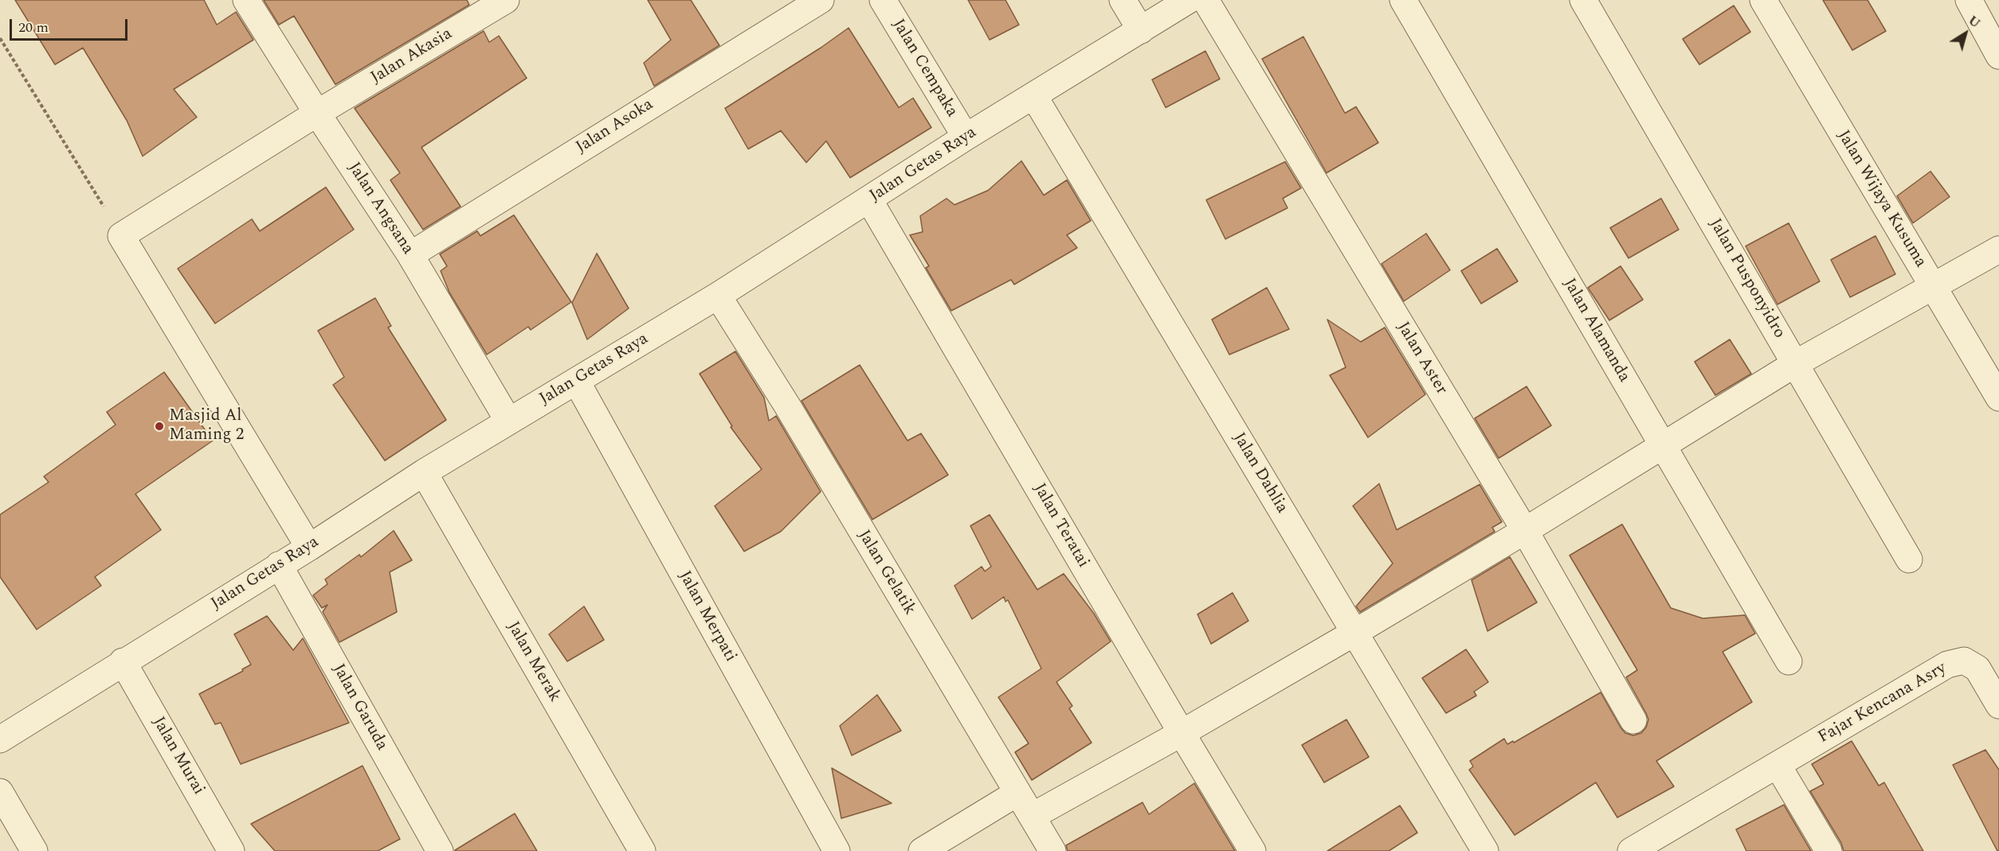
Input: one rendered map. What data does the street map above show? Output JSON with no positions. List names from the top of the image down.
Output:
{
  "streets": {
    "street": [
      "Jalan Akasia",
      "Jalan Cempaka",
      "Jalan Asoka",
      "Jalan Getas Raya",
      "Jalan Wijaya Kusuma",
      "Jalan Angsana",
      "Jalan Pusponyidro",
      "Jalan Alamanda",
      "Jalan Aster",
      "Jalan Dahlia",
      "Jalan Teratai",
      "Jalan Gelatik",
      "Jalan Merpati",
      "Jalan Merak",
      "Fajar Kencana Asry",
      "Jalan Garuda",
      "Jalan Murai"
    ]
  },
  "crossings": [
    ["Jalan Akasia", "Jalan Angsana"],
    ["Jalan Cempaka", "Jalan Getas Raya"],
    ["Jalan Asoka", "Jalan Angsana"],
    ["Jalan Getas Raya", "Jalan Angsana"],
    ["Jalan Getas Raya", "Jalan Dahlia"],
    ["Jalan Getas Raya", "Jalan Teratai"],
    ["Jalan Getas Raya", "Jalan Gelatik"],
    ["Jalan Getas Raya", "Jalan Merpati"],
    ["Jalan Getas Raya", "Jalan Merak"],
    ["Jalan Getas Raya", "Jalan Garuda"],
    ["Jalan Getas Raya", "Jalan Murai"]
  ],
  "places": ["Masjid Al Maming 2"],
  "scale_bar": "20 m",
  "north": "top right"
}
